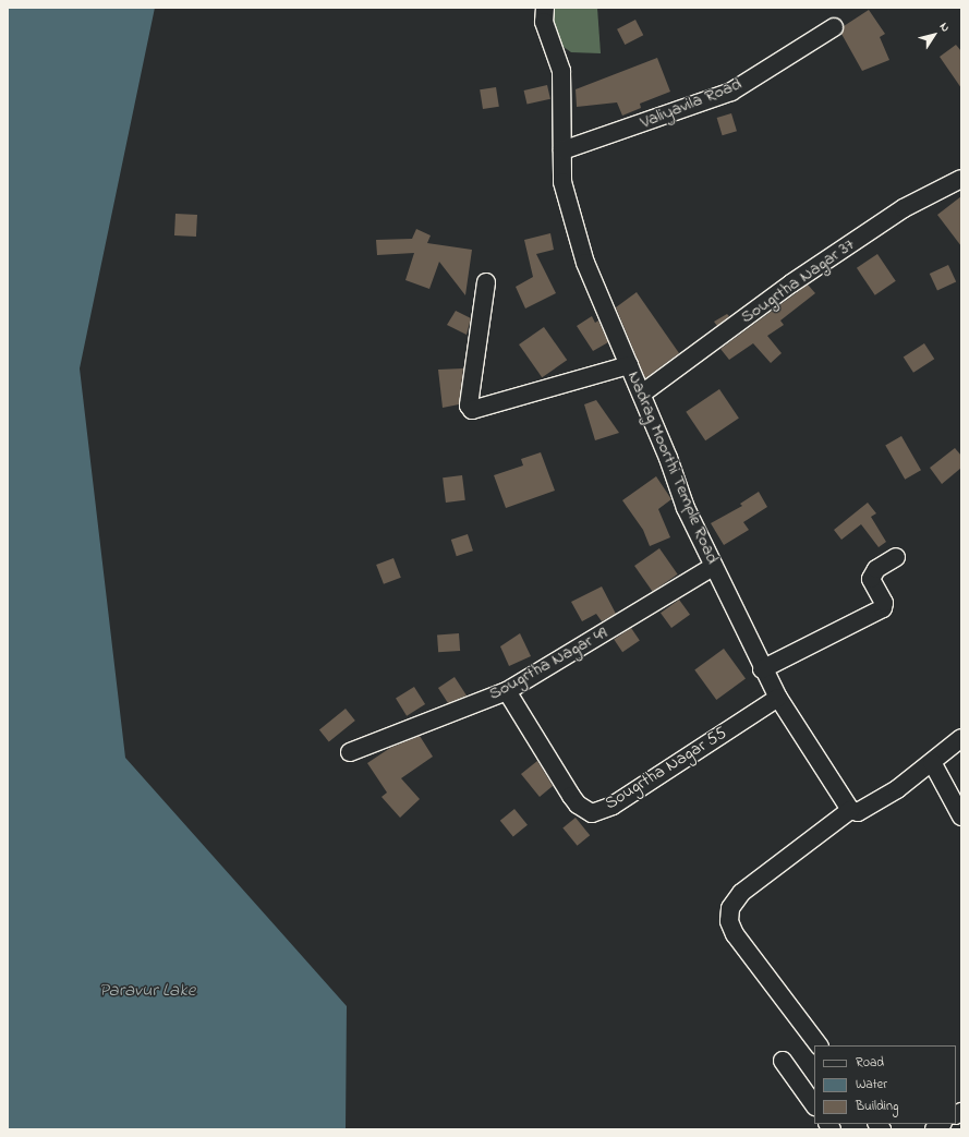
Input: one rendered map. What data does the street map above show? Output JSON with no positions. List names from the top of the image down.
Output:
{
  "streets": {
    "street": [
      "Valiyavila Road",
      "Sougrtha Nagar 37",
      "Nadrag Moorthi Temple Road",
      "Sougrtha Nagar 49",
      "Sougrtha Nagar 55"
    ]
  },
  "crossings": [
    ["Valiyavila Road", "Nadrag Moorthi Temple Road"],
    ["Sougrtha Nagar 37", "Nadrag Moorthi Temple Road"],
    ["Nadrag Moorthi Temple Road", "Sougrtha Nagar 49"],
    ["Nadrag Moorthi Temple Road", "Sougrtha Nagar 55"],
    ["Sougrtha Nagar 49", "Sougrtha Nagar 55"]
  ],
  "water": ["Paravur Lake"],
  "legend": ["Road", "Water", "Building"],
  "north": "top right"
}
